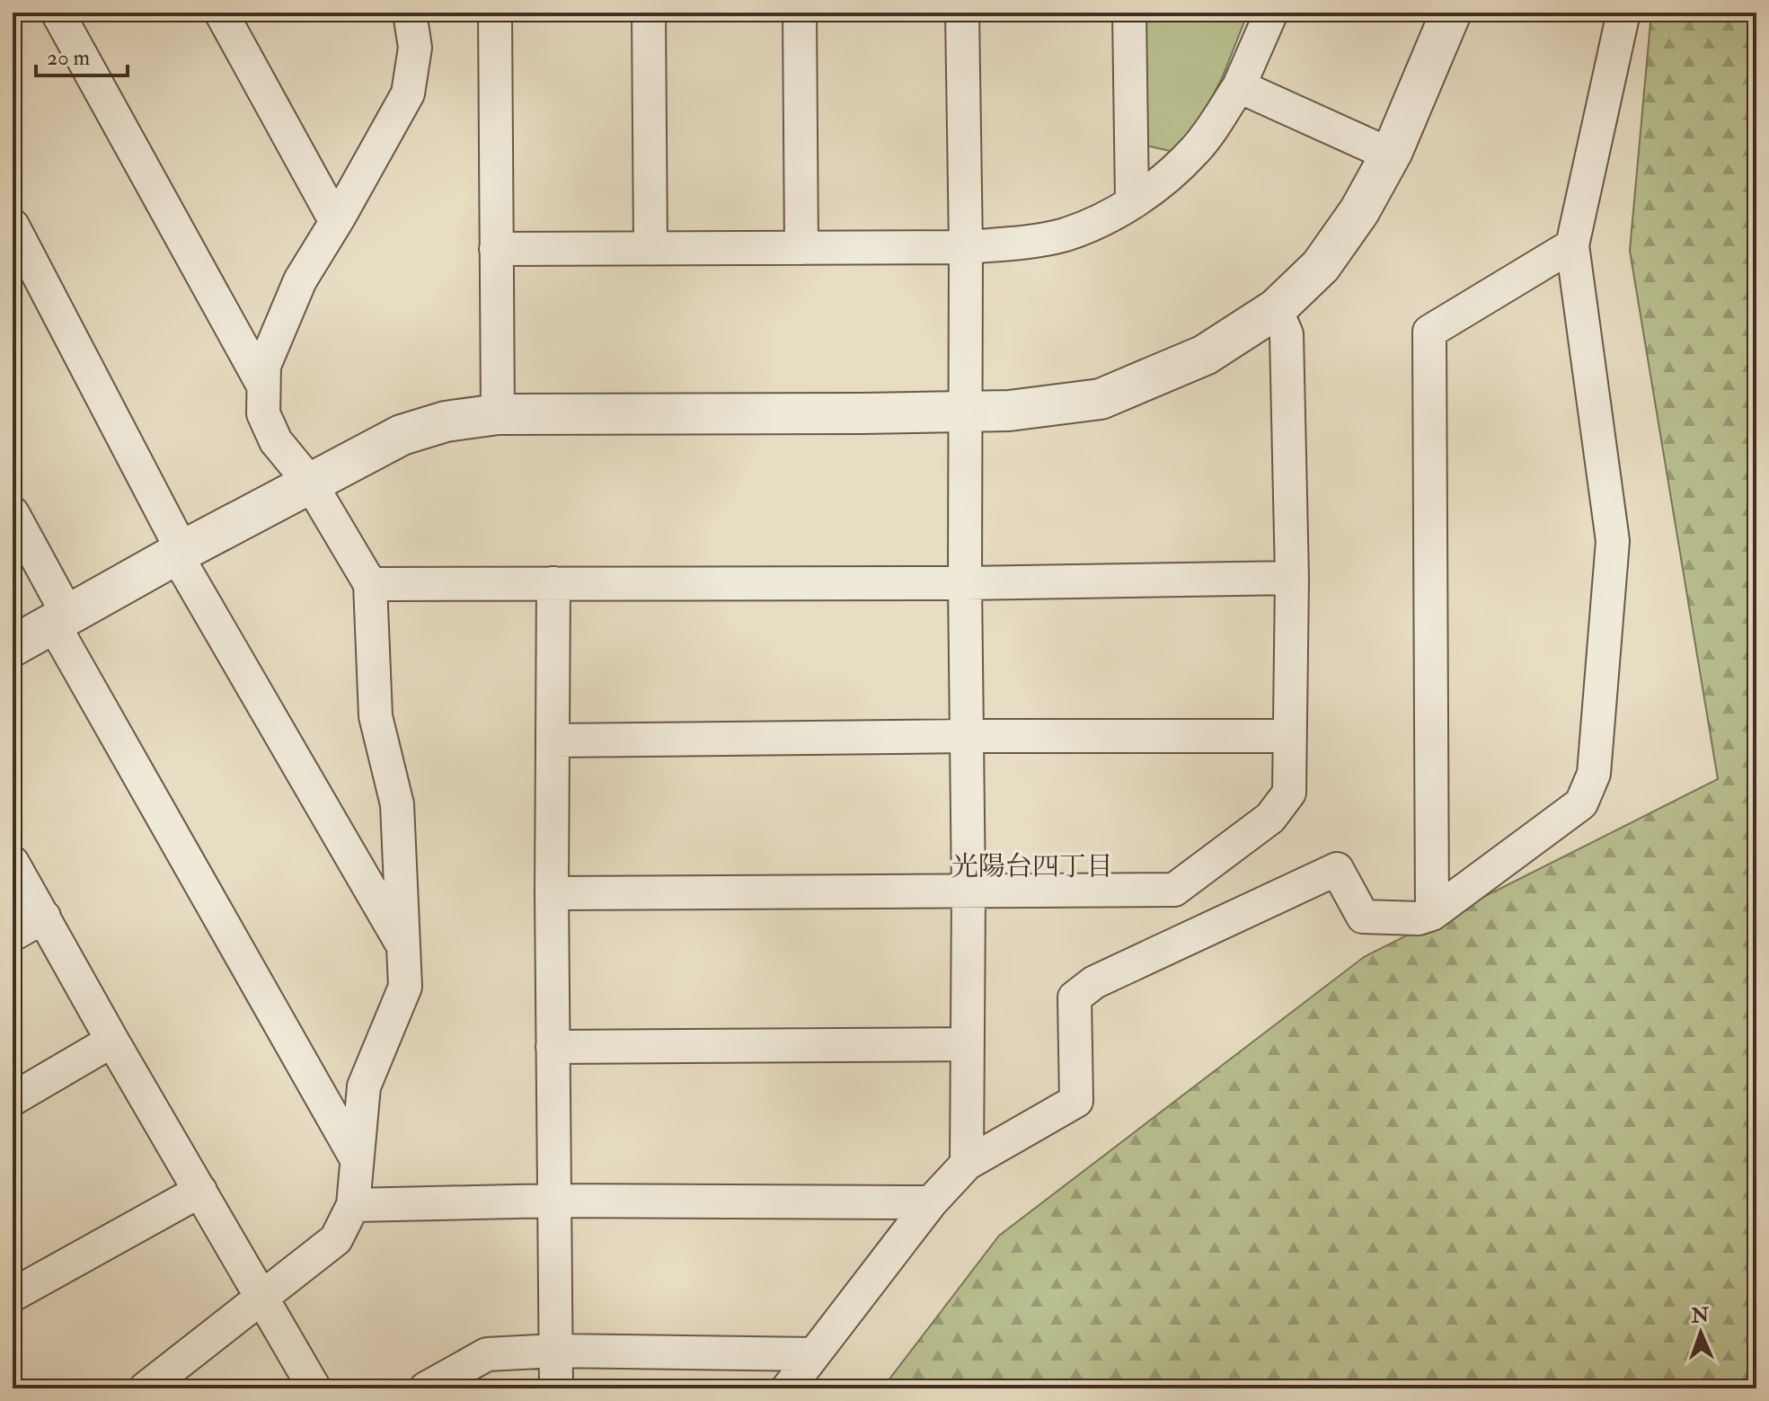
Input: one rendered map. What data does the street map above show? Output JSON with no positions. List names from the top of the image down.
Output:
{
  "districts": ["光陽台四丁目"],
  "scale_bar": "20 m",
  "north": "top"
}
